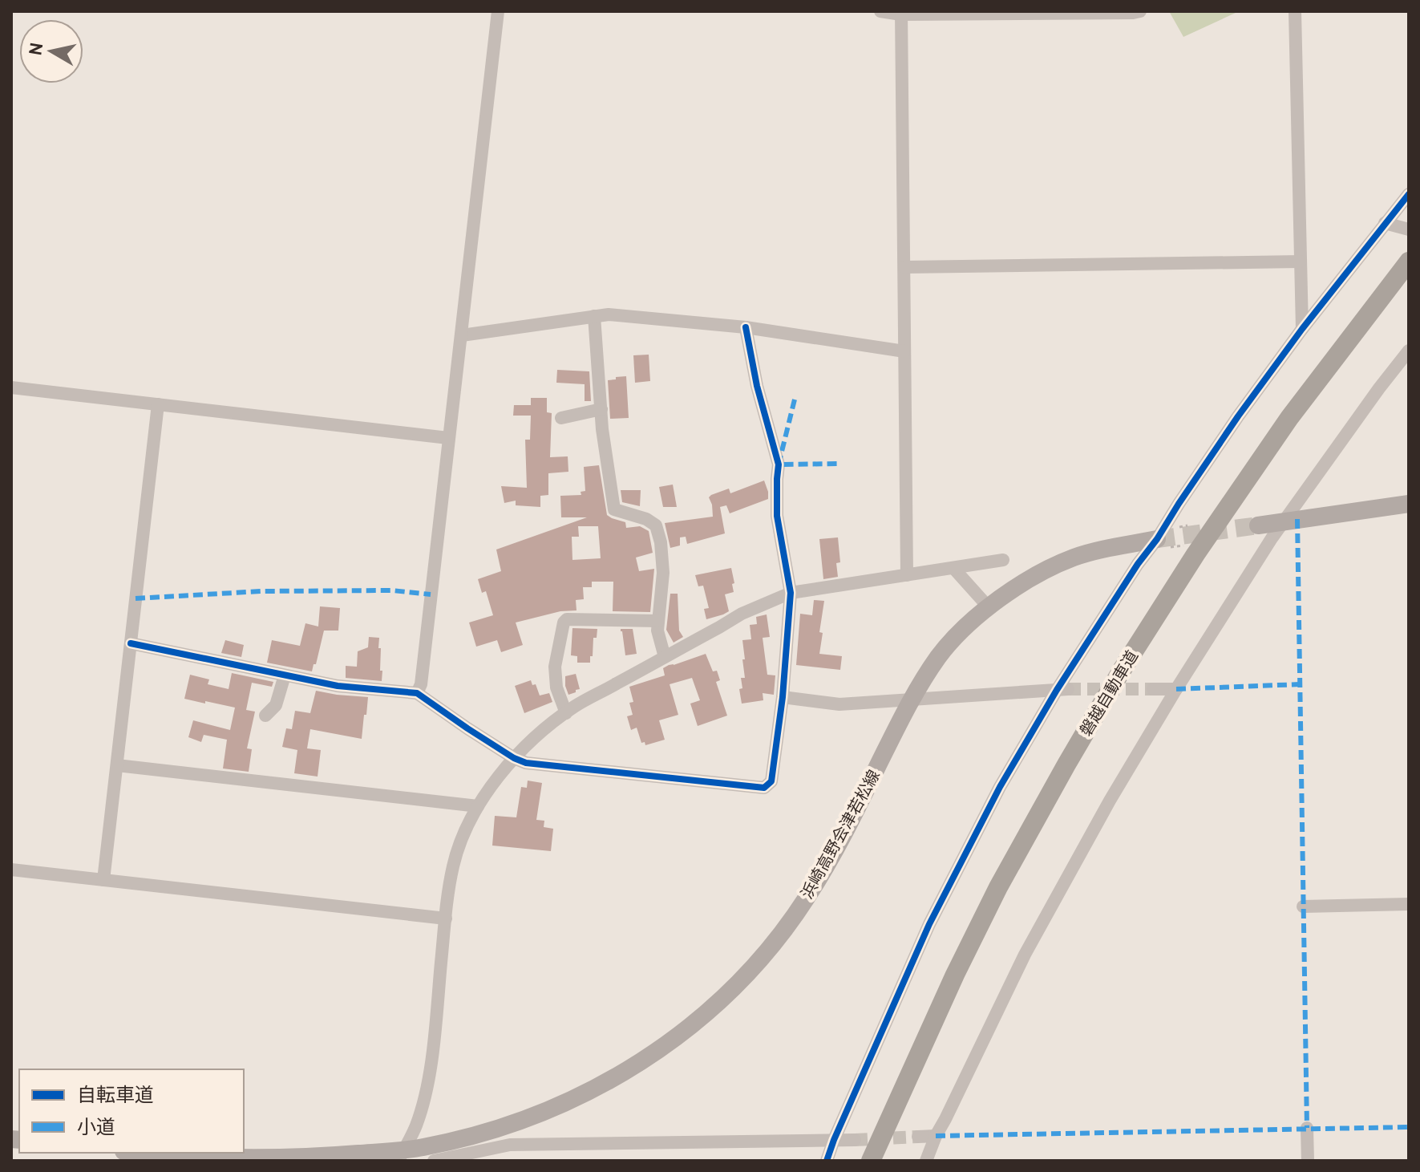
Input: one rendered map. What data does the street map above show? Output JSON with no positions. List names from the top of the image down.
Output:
{
  "streets": {
    "highway": ["磐越自動車道"],
    "main road": ["浜崎高野会津若松線"]
  },
  "legend": ["自転車道", "小道"],
  "north": "left"
}
